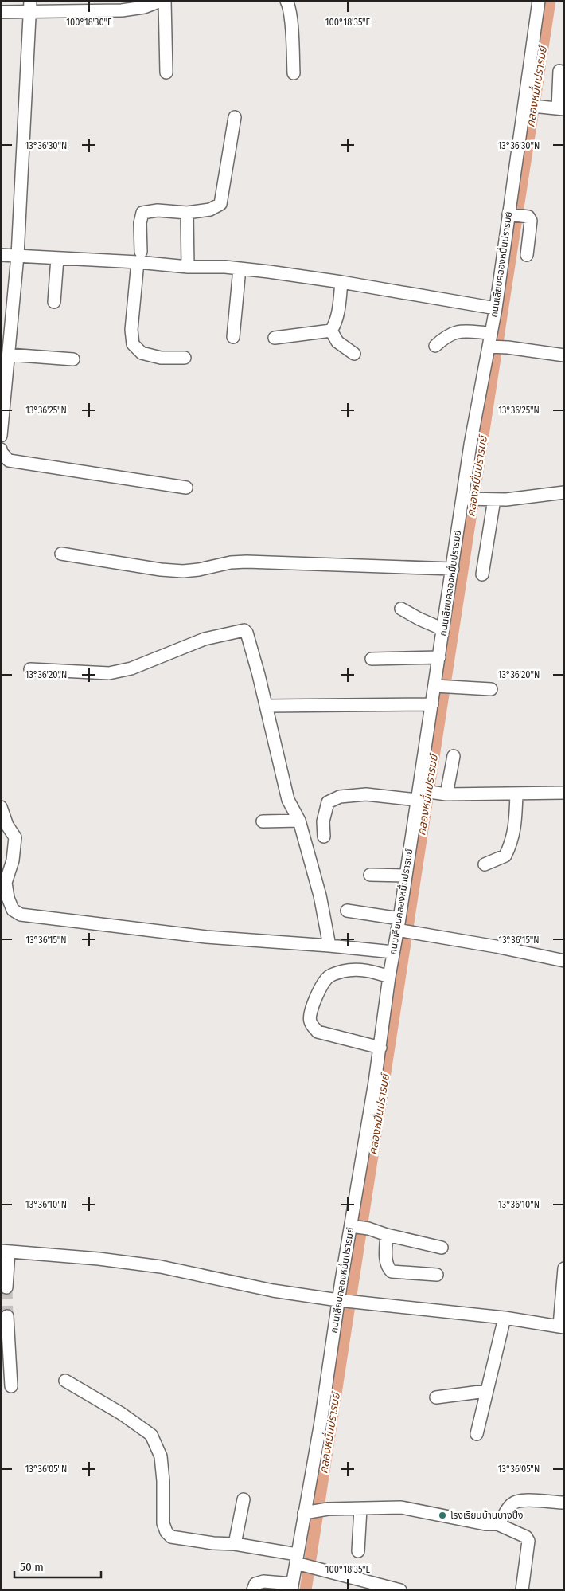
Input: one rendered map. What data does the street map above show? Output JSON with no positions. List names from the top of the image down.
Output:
{
  "streets": {
    "street": ["ถนนเลียบคลองหมื่นปรารมย์"]
  },
  "water": ["คลองหมื่นปรารมย์"],
  "places": ["โรงเรียนบ้านบางปิ้ง"],
  "scale_bar": "50 m",
  "coordinates": [
    "100°18'30\"E",
    "100°18'35\"E",
    "13°36'30\"N",
    "13°36'25\"N",
    "13°36'20\"N",
    "13°36'15\"N",
    "13°36'10\"N",
    "13°36'05\"N"
  ]
}
